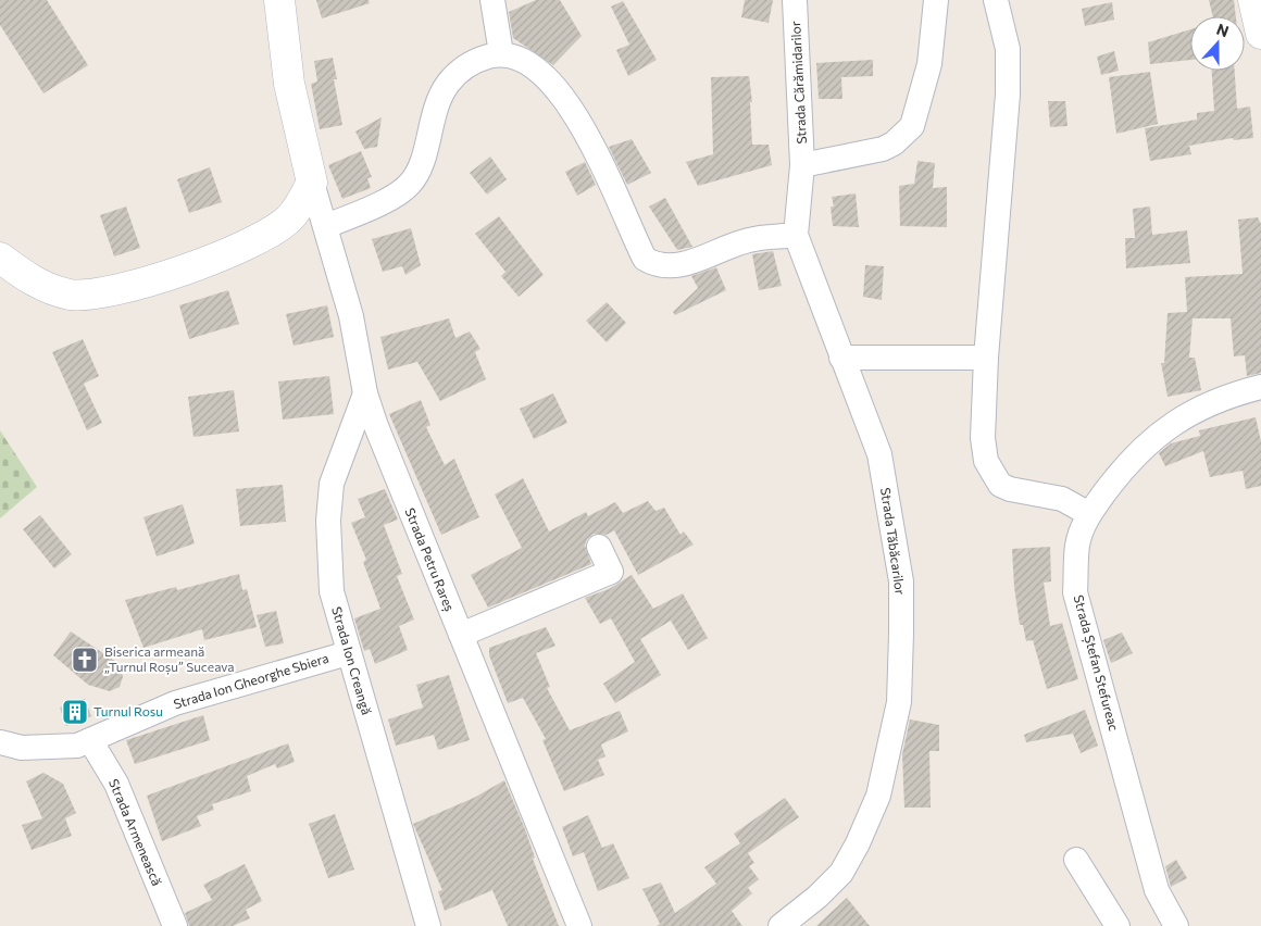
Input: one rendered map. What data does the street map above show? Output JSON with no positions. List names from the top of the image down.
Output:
{
  "streets": {
    "street": [
      "Strada Cărămidarilor",
      "Strada Tăbăcarilor",
      "Strada Petru Rareș",
      "Strada Ion Creangă",
      "Strada Ștefan Stefureac",
      "Strada Ion Gheorghe Sbiera",
      "Strada Armenească"
    ]
  },
  "crossings": [
    ["Strada Cărămidarilor", "Strada Tăbăcarilor"],
    ["Strada Petru Rareș", "Strada Ion Creangă"],
    ["Strada Ion Creangă", "Strada Ion Gheorghe Sbiera"],
    ["Strada Ion Gheorghe Sbiera", "Strada Armenească"]
  ],
  "places": {
    "church": ["Biserica armeană „Turnul Roșu” Suceava"],
    "building": ["Turnul Rosu"]
  },
  "north": "top"
}
